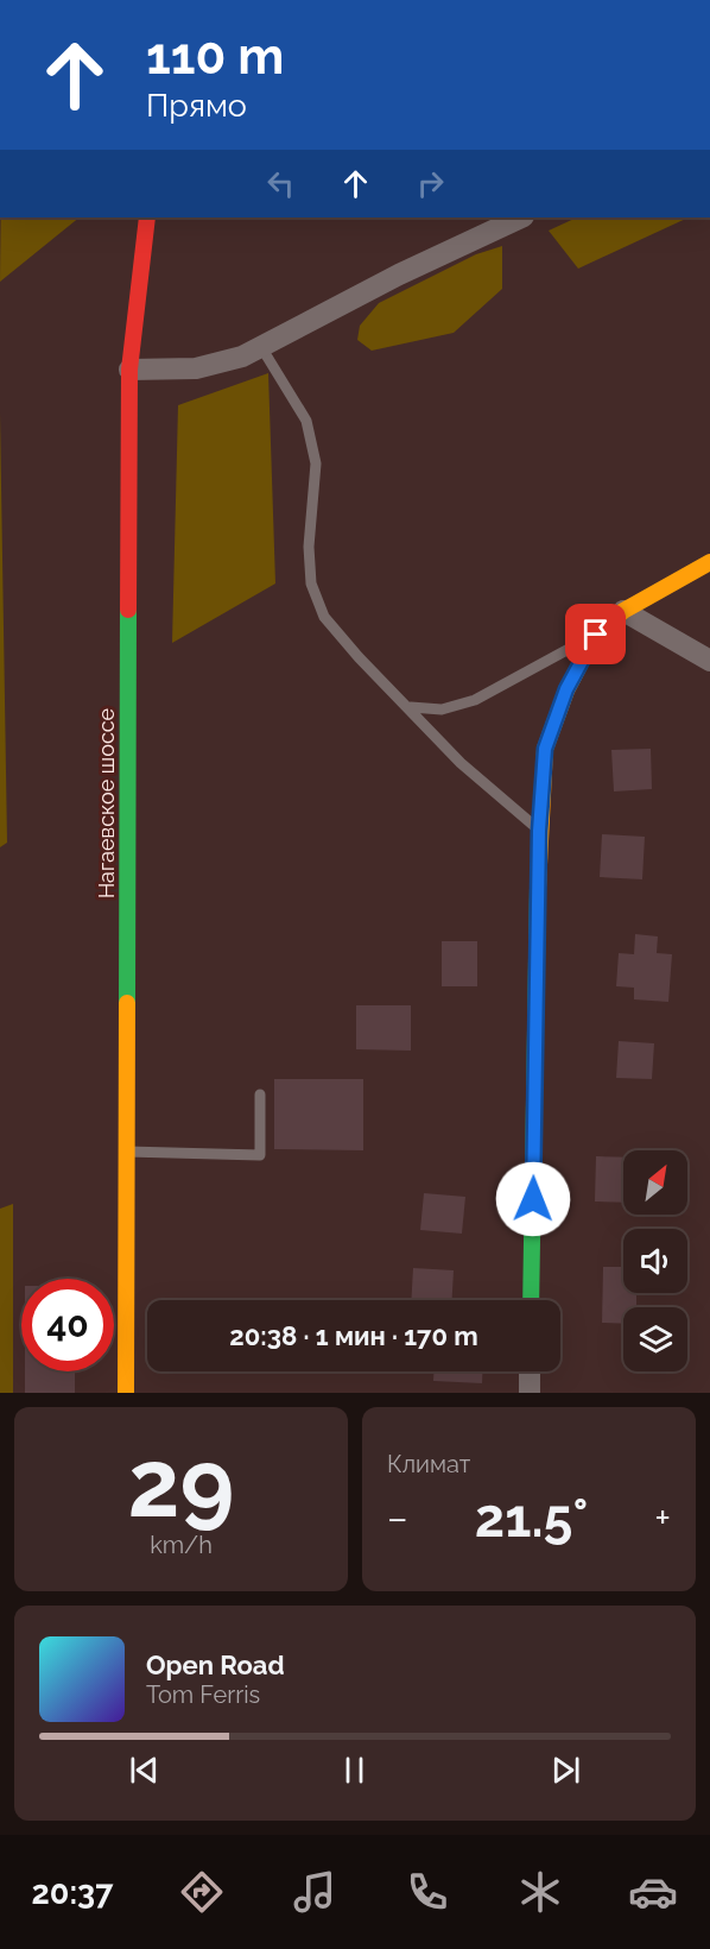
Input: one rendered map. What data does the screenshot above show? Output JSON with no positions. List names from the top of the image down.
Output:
{
  "streets": {
    "street": ["Нагаевское шоссе"]
  },
  "north": "top right",
  "page": {
    "turn": ["110 m", "Прямо"],
    "limit": "40",
    "trip": "20:38 · 1 мин · 170 m",
    "tile": [
      ["29", "km/h"],
      "Климат"
    ],
    "heat": ["−", "21.5°", "+"],
    "song": ["Open Road", "Tom Ferris"],
    "tabs": "20:37"
  }
}
